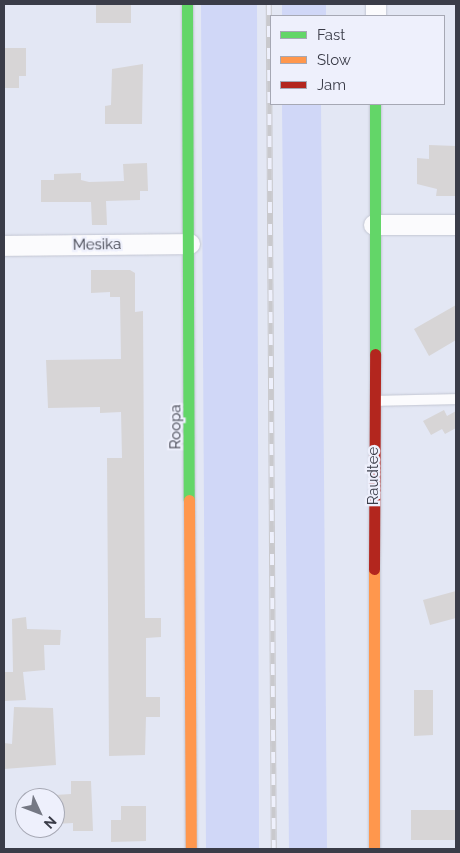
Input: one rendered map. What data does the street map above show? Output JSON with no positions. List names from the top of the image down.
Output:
{
  "streets": {
    "street": ["Mesika", "Roopa", "Raudtee"]
  },
  "crossings": [
    ["Mesika", "Roopa"]
  ],
  "legend": ["Fast", "Slow", "Jam"],
  "north": "bottom right"
}
